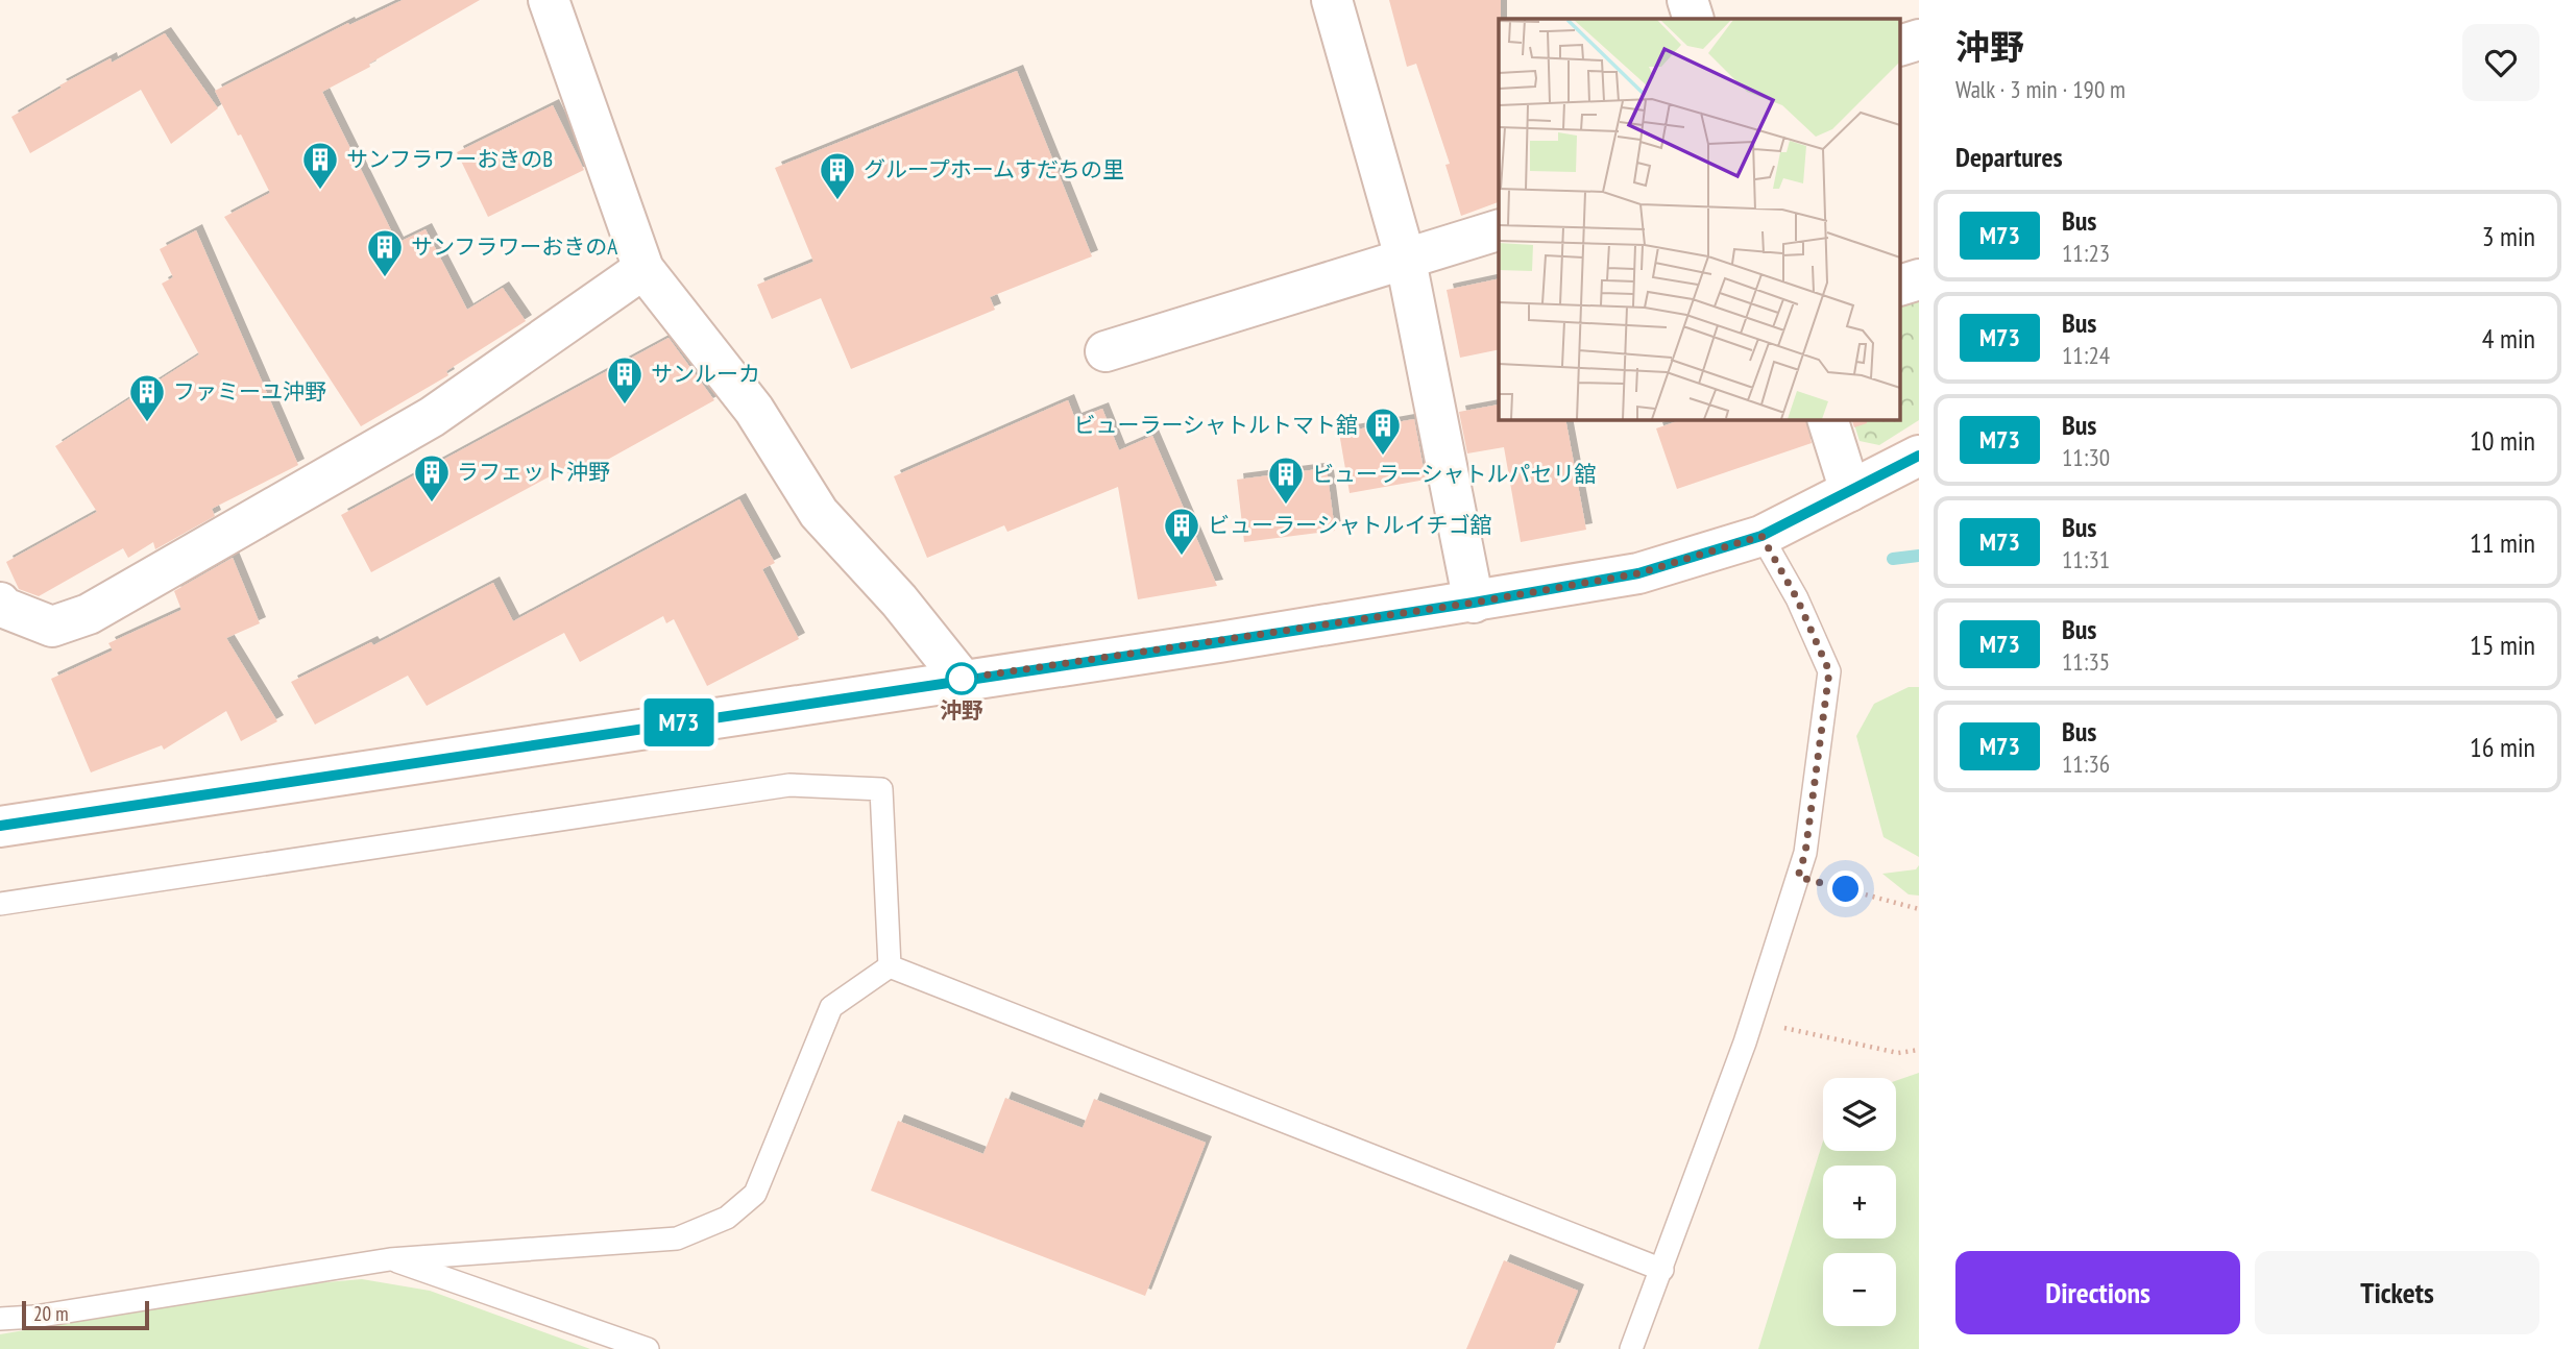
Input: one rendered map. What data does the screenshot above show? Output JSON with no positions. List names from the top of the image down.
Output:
{
  "places": {
    "building": [
      "サンフラワーおきのB",
      "グループホームすだちの里",
      "サンフラワーおきのA",
      "サンルーカ",
      "ファミーユ沖野",
      "ビューラーシャトルトマト舘",
      "ラフェット沖野",
      "ビューラーシャトルパセリ舘",
      "ビューラーシャトルイチゴ舘"
    ],
    "other": ["沖野"]
  },
  "lines": ["bus line M73"],
  "scale_bar": "20 m",
  "page": {
    "on_map": "M73",
    "heading": [
      ["沖野", "Walk · 3 min · 190 m"],
      "Departures"
    ],
    "list": [
      {
        "mark": "M73",
        "name": "Bus",
        "note": "11:23",
        "value": "3 min"
      },
      {
        "mark": "M73",
        "name": "Bus",
        "note": "11:24",
        "value": "4 min"
      },
      {
        "mark": "M73",
        "name": "Bus",
        "note": "11:30",
        "value": "10 min"
      },
      {
        "mark": "M73",
        "name": "Bus",
        "note": "11:31",
        "value": "11 min"
      },
      {
        "mark": "M73",
        "name": "Bus",
        "note": "11:35",
        "value": "15 min"
      },
      {
        "mark": "M73",
        "name": "Bus",
        "note": "11:36",
        "value": "16 min"
      }
    ],
    "map_buttons": ["+", "−"],
    "buttons": ["Directions", "Tickets"],
    "scale": "20 m"
  }
}
